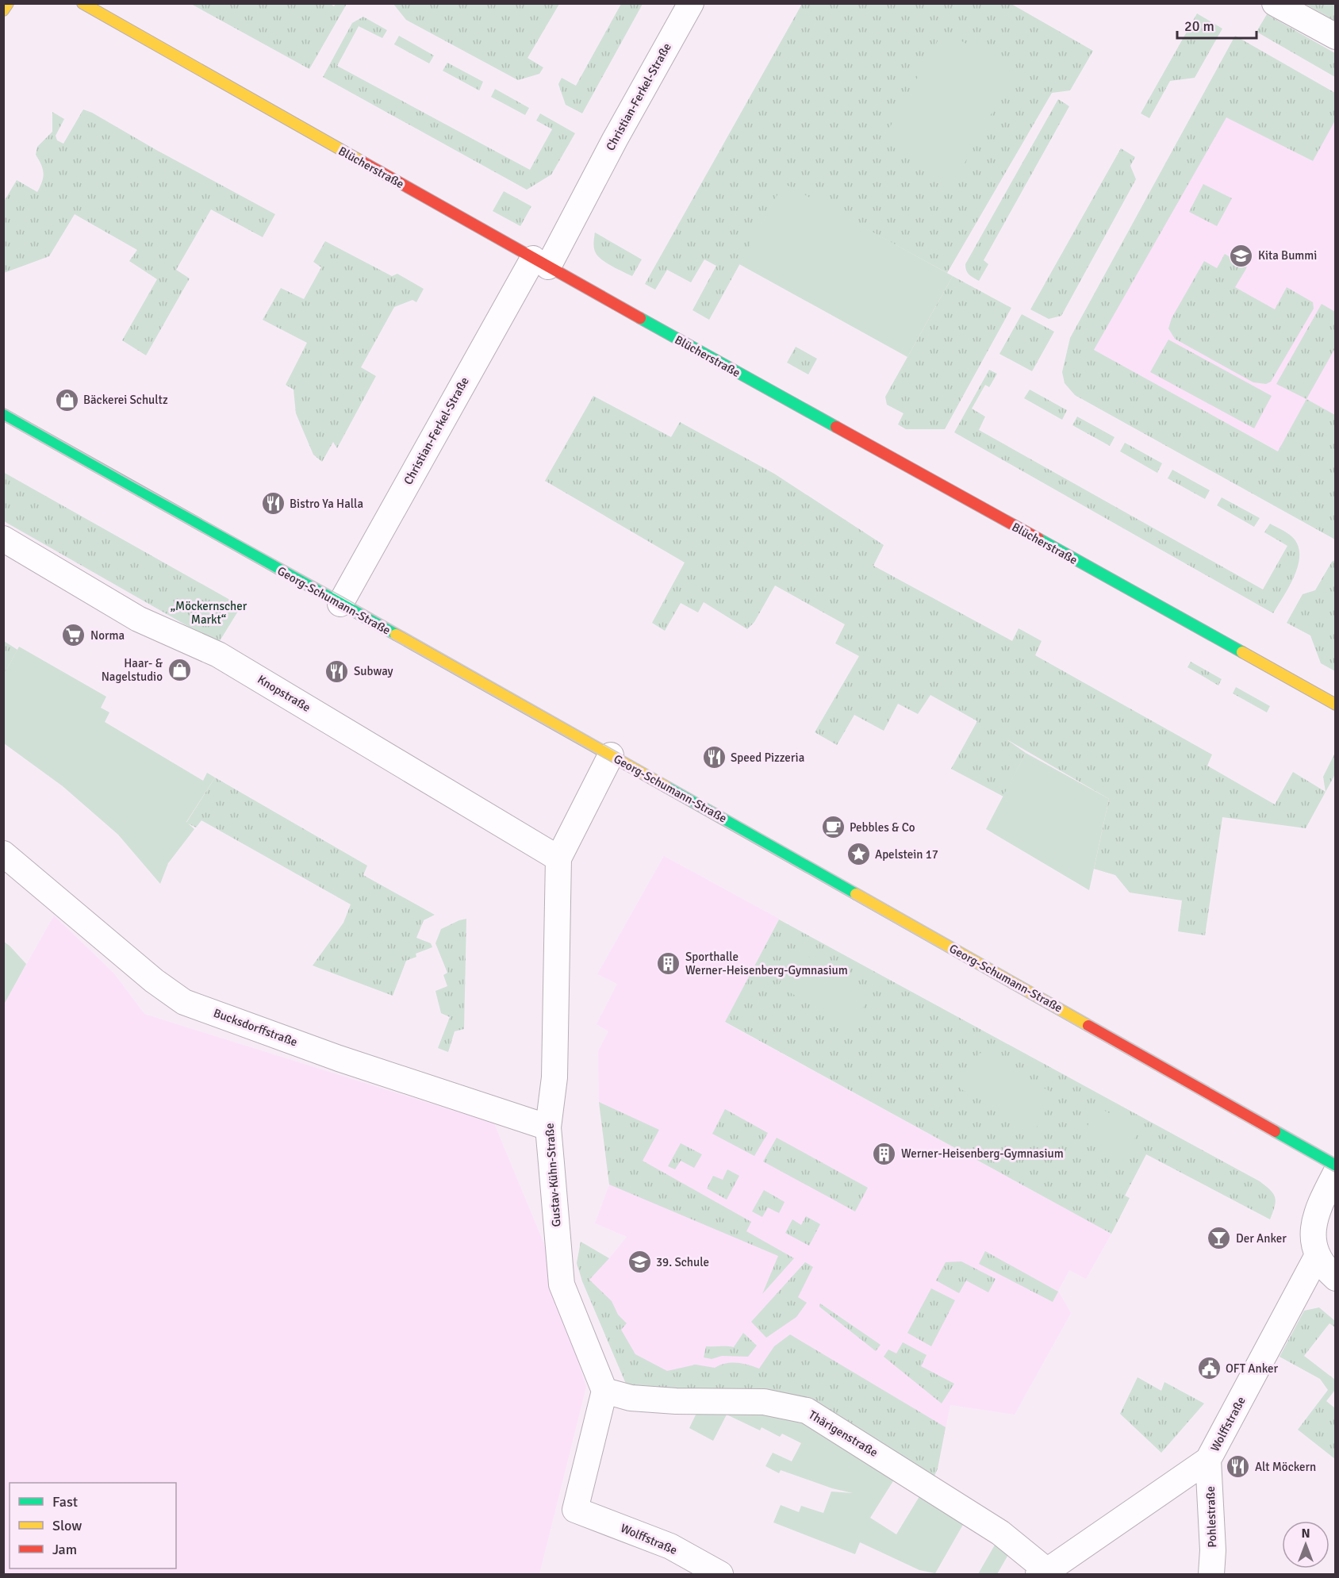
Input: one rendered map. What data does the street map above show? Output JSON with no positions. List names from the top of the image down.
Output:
{
  "streets": {
    "main road": ["Blücherstraße", "Georg-Schumann-Straße"],
    "street": [
      "Christian-Ferkel-Straße",
      "Knopstraße",
      "Bucksdorffstraße",
      "Gustav-Kühn-Straße",
      "Wolffstraße",
      "Thärigenstraße",
      "Pohlestraße"
    ]
  },
  "crossings": [
    ["Christian-Ferkel-Straße", "Blücherstraße"],
    ["Christian-Ferkel-Straße", "Georg-Schumann-Straße"],
    ["Georg-Schumann-Straße", "Gustav-Kühn-Straße"],
    ["Knopstraße", "Gustav-Kühn-Straße"],
    ["Bucksdorffstraße", "Gustav-Kühn-Straße"],
    ["Gustav-Kühn-Straße", "Wolffstraße"],
    ["Gustav-Kühn-Straße", "Thärigenstraße"],
    ["Wolffstraße", "Thärigenstraße"],
    ["Wolffstraße", "Pohlestraße"]
  ],
  "parks": ["„Möckernscher Markt“"],
  "places": {
    "school or university": ["Kita Bummi", "39. Schule"],
    "shop": ["Bäckerei Schultz", "Haar- & Nagelstudio"],
    "restaurant": [
      "Bistro Ya Halla",
      "Subway",
      "Speed Pizzeria",
      "Alt Möckern"
    ],
    "supermarket": ["Norma"],
    "cafe": ["Pebbles & Co"],
    "place": ["Apelstein 17"],
    "building": ["Sporthalle Werner-Heisenberg-Gymnasium", "Werner-Heisenberg-Gymnasium"],
    "bar": ["Der Anker"],
    "public building": ["OFT Anker"]
  },
  "legend": ["Fast", "Slow", "Jam"],
  "scale_bar": "20 m",
  "north": "top"
}
